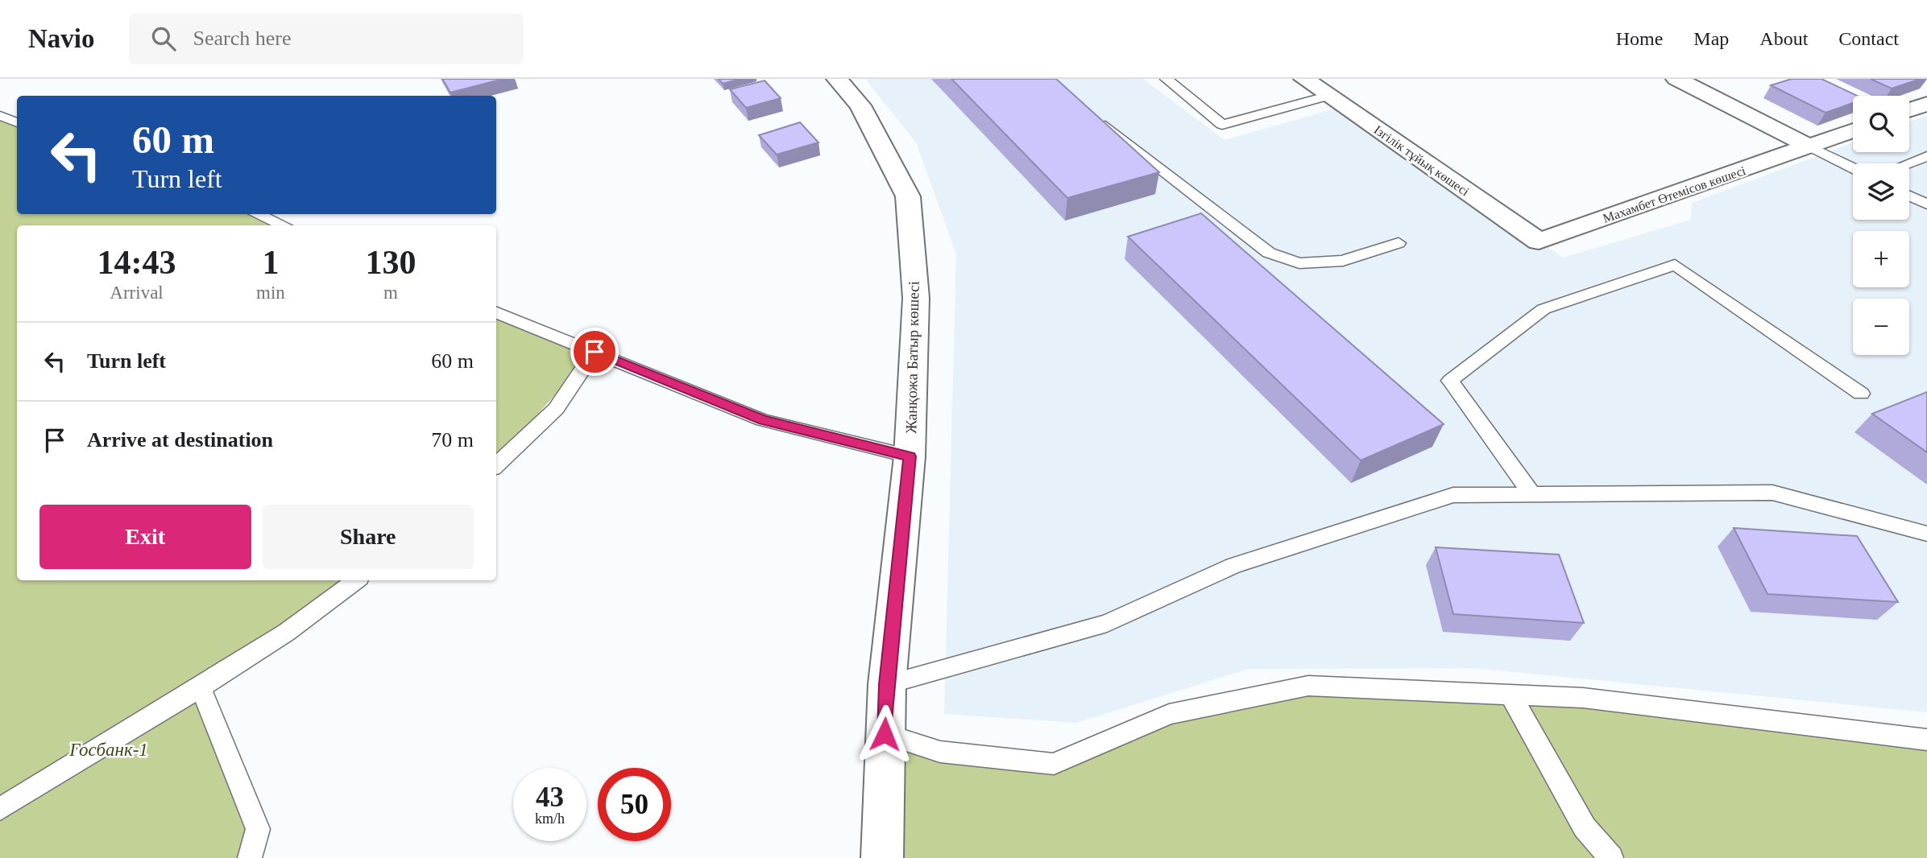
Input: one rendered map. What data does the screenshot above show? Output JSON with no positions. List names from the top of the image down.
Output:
{
  "streets": {
    "street": ["Ізгілік тұйық көшесі", "Махамбет Өтемісов көшесі", "Жанқожа Батыр көшесі"]
  },
  "crossings": [
    ["Ізгілік тұйық көшесі", "Махамбет Өтемісов көшесі"]
  ],
  "parks": ["Госбанк-1"],
  "page": {
    "header": "Navio",
    "search": "Search here",
    "nav": [
      "Home",
      "Map",
      "About",
      "Contact"
    ],
    "map_buttons": ["+", "−"],
    "turn": ["60 m", "Turn left"],
    "eta": [
      "14:43",
      "Arrival",
      "1",
      "min",
      "130",
      "m"
    ],
    "list": [
      {
        "name": "Turn left",
        "value": "60 m"
      },
      {
        "name": "Arrive at destination",
        "value": "70 m"
      }
    ],
    "buttons": ["Exit", "Share"],
    "speed": "43 km/h",
    "limit": "50"
  }
}
